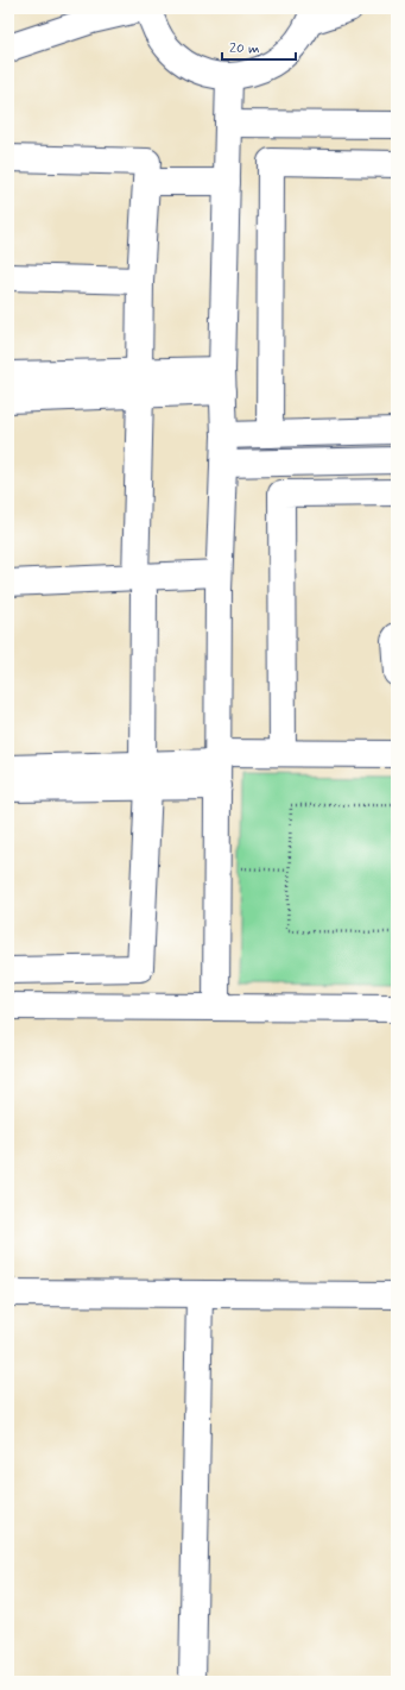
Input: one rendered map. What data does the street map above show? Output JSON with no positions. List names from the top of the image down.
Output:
{
  "scale_bar": "20 m"
}
